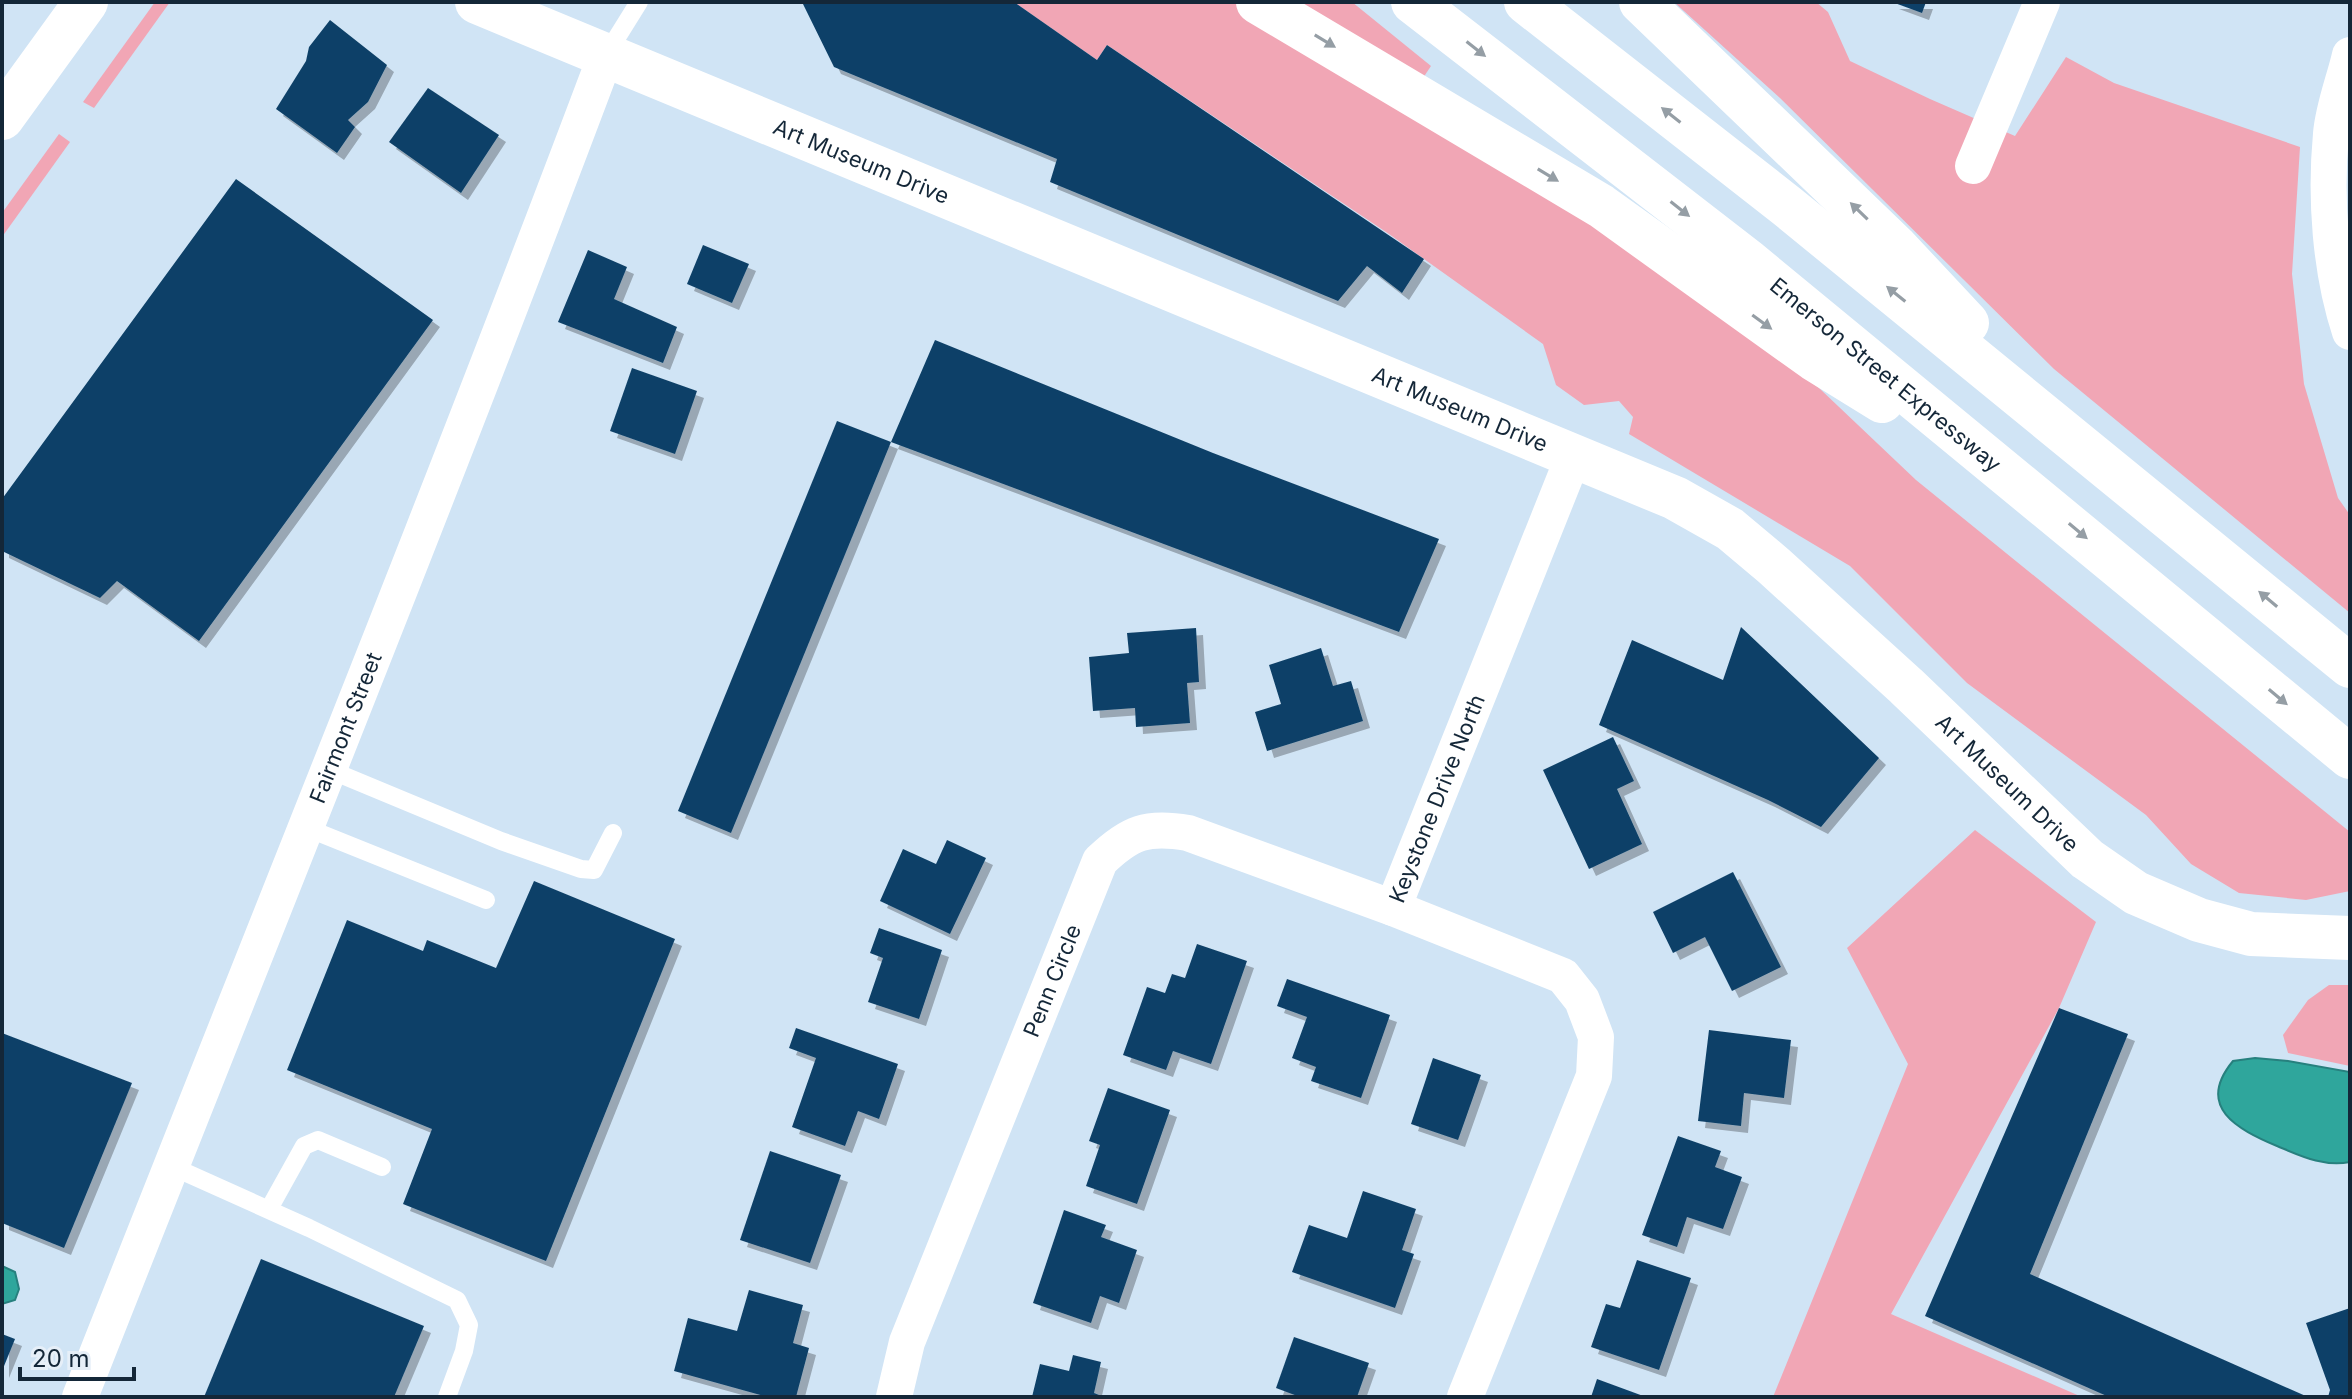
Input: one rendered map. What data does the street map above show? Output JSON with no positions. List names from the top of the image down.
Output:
{
  "streets": {
    "main road": ["Art Museum Drive", "Emerson Street Expressway"],
    "street": ["Fairmont Street", "Keystone Drive North", "Penn Circle"]
  },
  "crossings": [
    ["Art Museum Drive", "Fairmont Street"],
    ["Art Museum Drive", "Keystone Drive North"],
    ["Keystone Drive North", "Penn Circle"]
  ],
  "scale_bar": "20 m"
}
